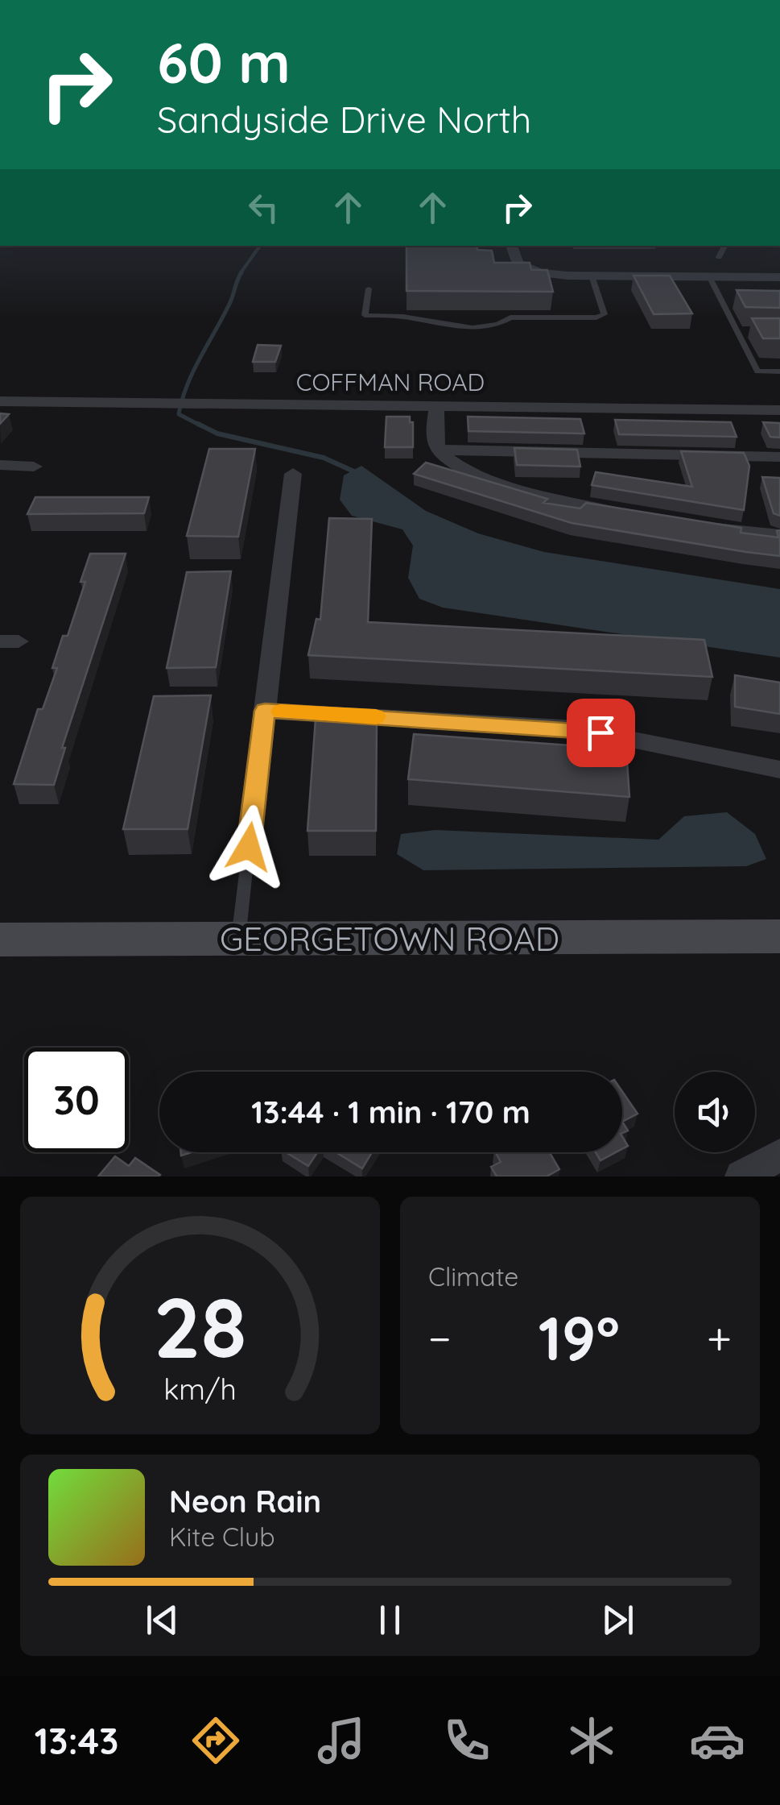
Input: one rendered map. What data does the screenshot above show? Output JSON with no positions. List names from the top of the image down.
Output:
{
  "streets": {
    "main road": ["GEORGETOWN ROAD"],
    "street": ["COFFMAN ROAD"]
  },
  "page": {
    "turn": ["60 m", "Sandyside Drive North"],
    "limit": "30",
    "trip": "13:44 · 1 min · 170 m",
    "tile": "Climate",
    "heat": ["−", "19°", "+"],
    "song": ["Neon Rain", "Kite Club"],
    "tabs": "13:43",
    "gauge": ["28", "km/h"]
  }
}
